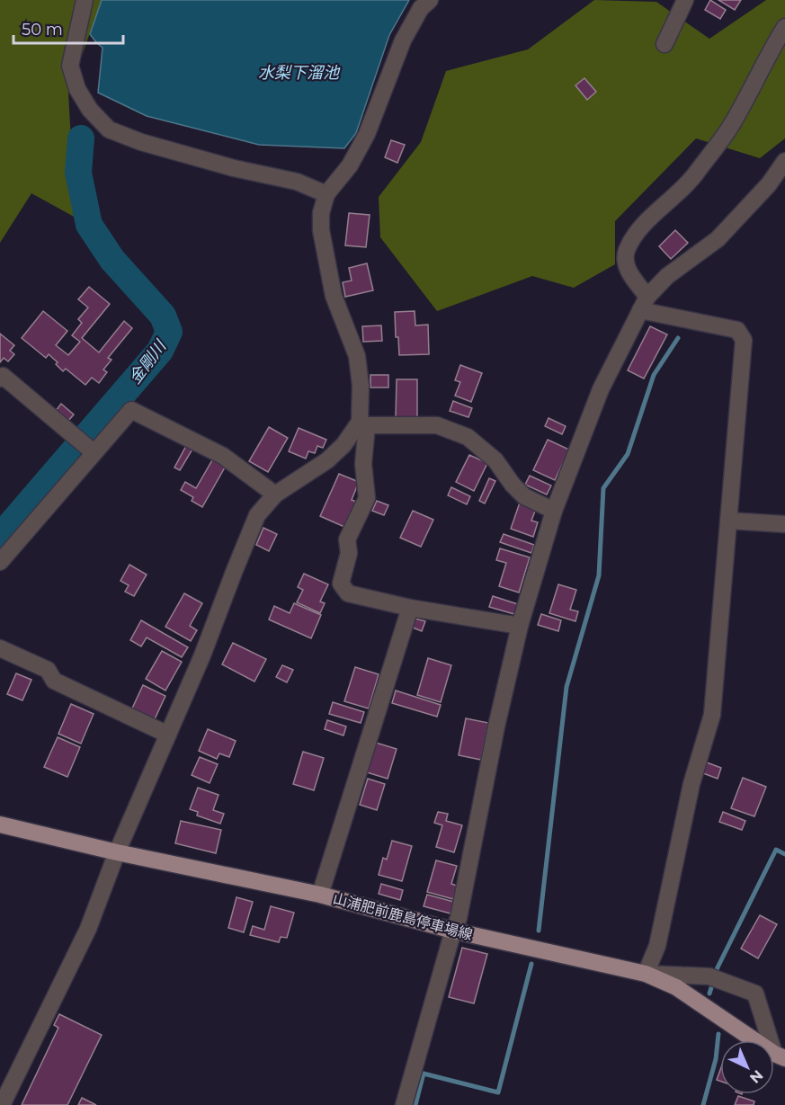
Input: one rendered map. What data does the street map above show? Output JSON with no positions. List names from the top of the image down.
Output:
{
  "streets": {
    "main road": ["山浦肥前鹿島停車場線"]
  },
  "water": ["水梨下溜池", "金剛川"],
  "scale_bar": "50 m",
  "north": "bottom right"
}
